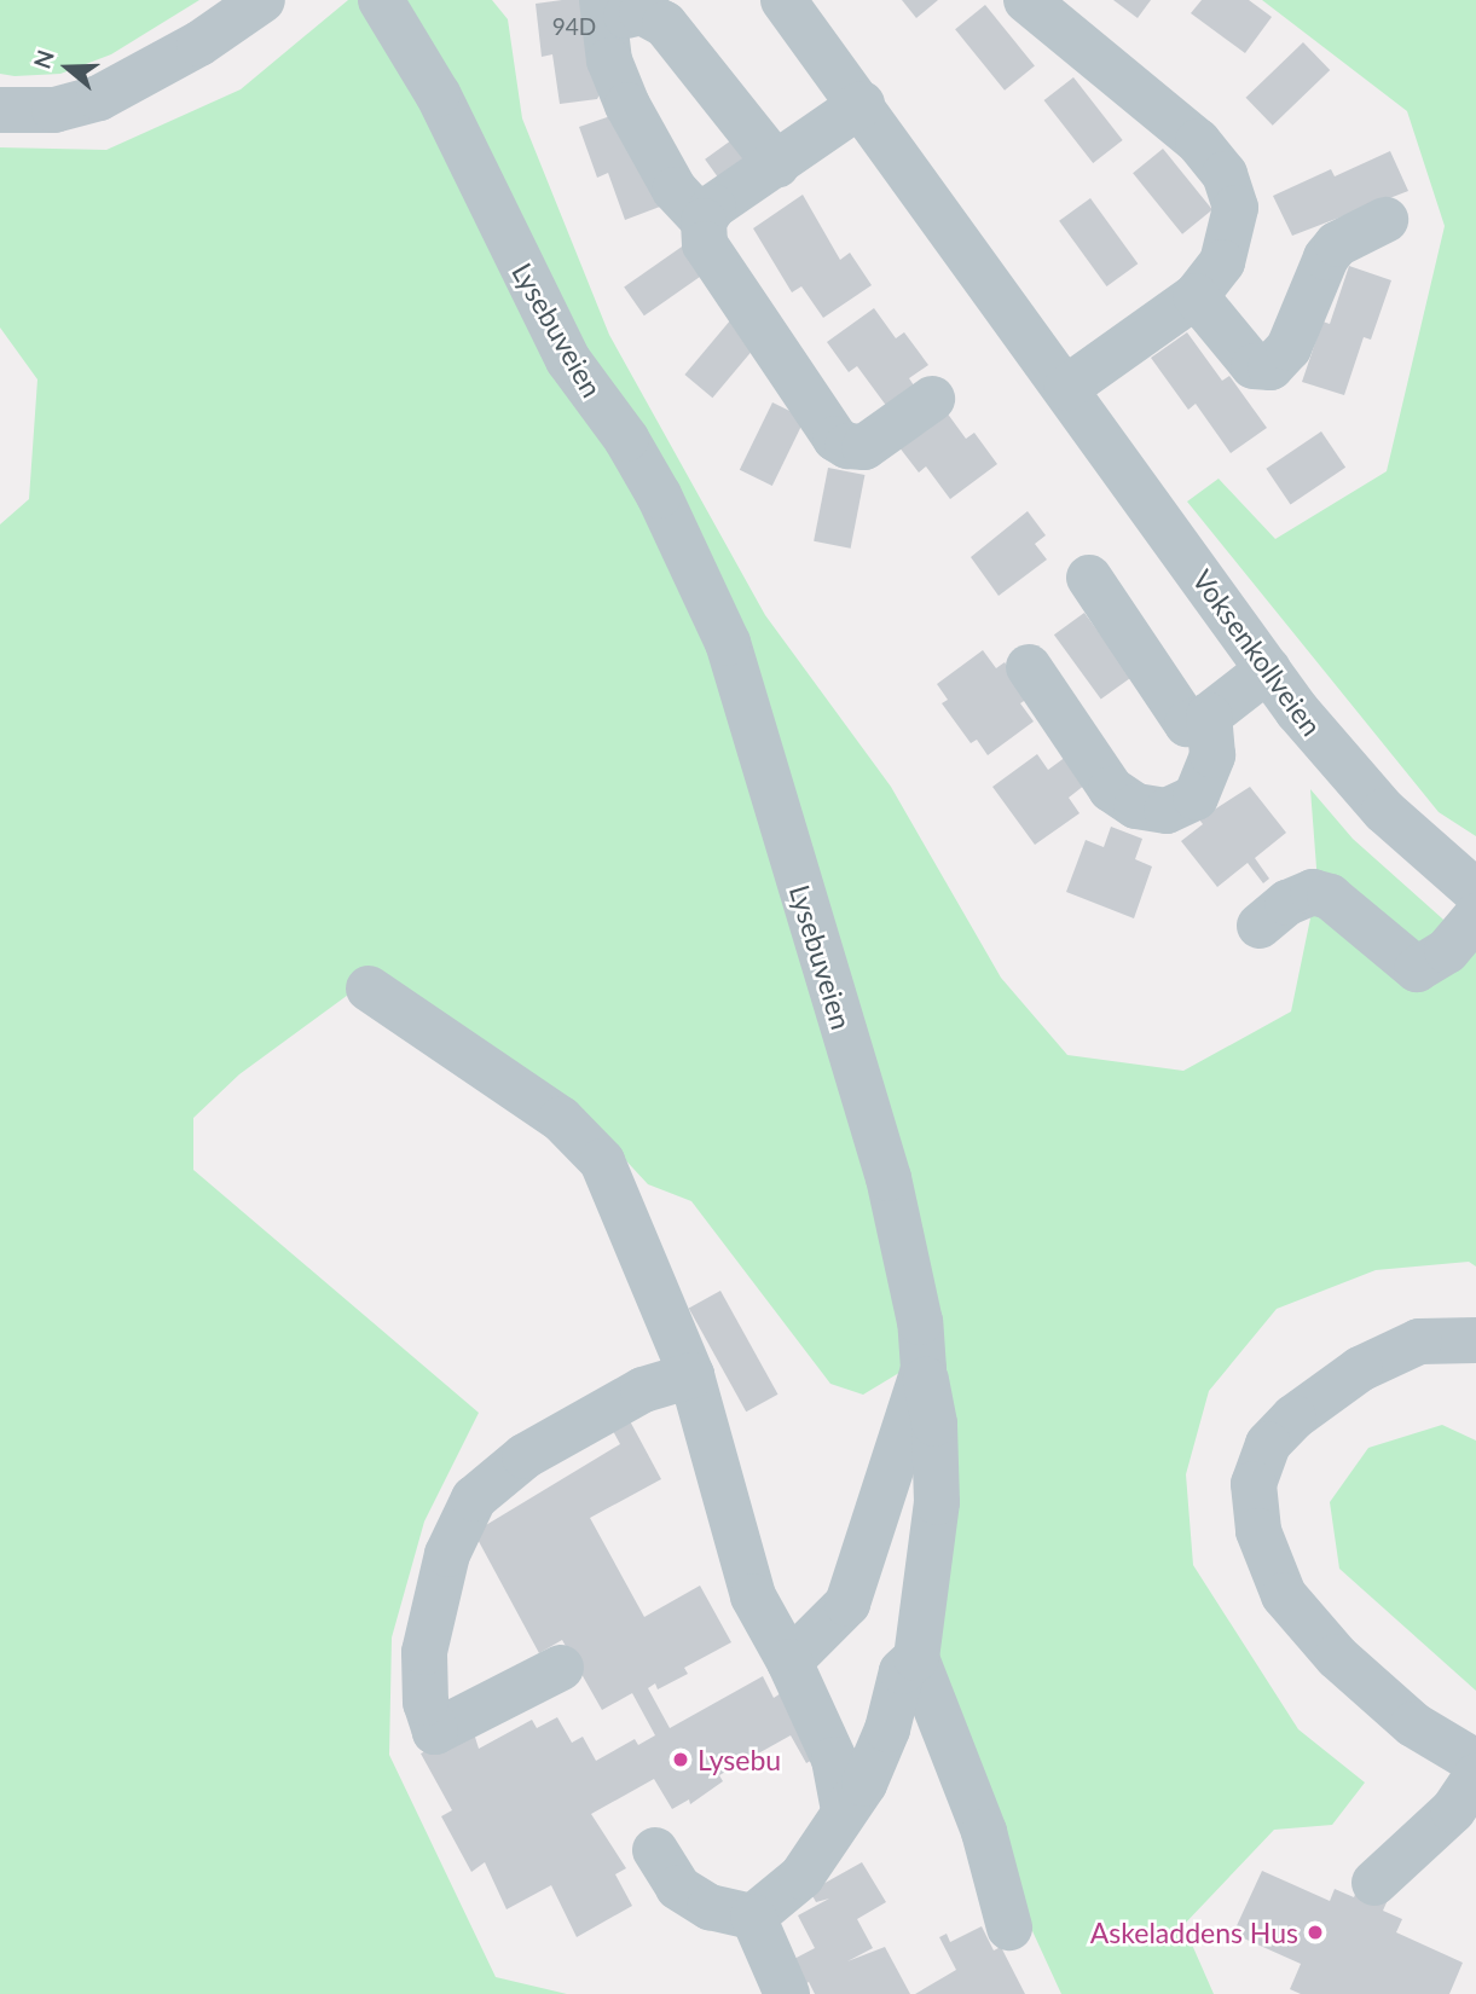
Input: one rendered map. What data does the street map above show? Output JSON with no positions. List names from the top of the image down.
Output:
{
  "streets": {
    "street": ["Lysebuveien", "Voksenkollveien"]
  },
  "places": ["Lysebu", "Askeladdens Hus"],
  "house_numbers": ["94D"],
  "north": "left"
}
